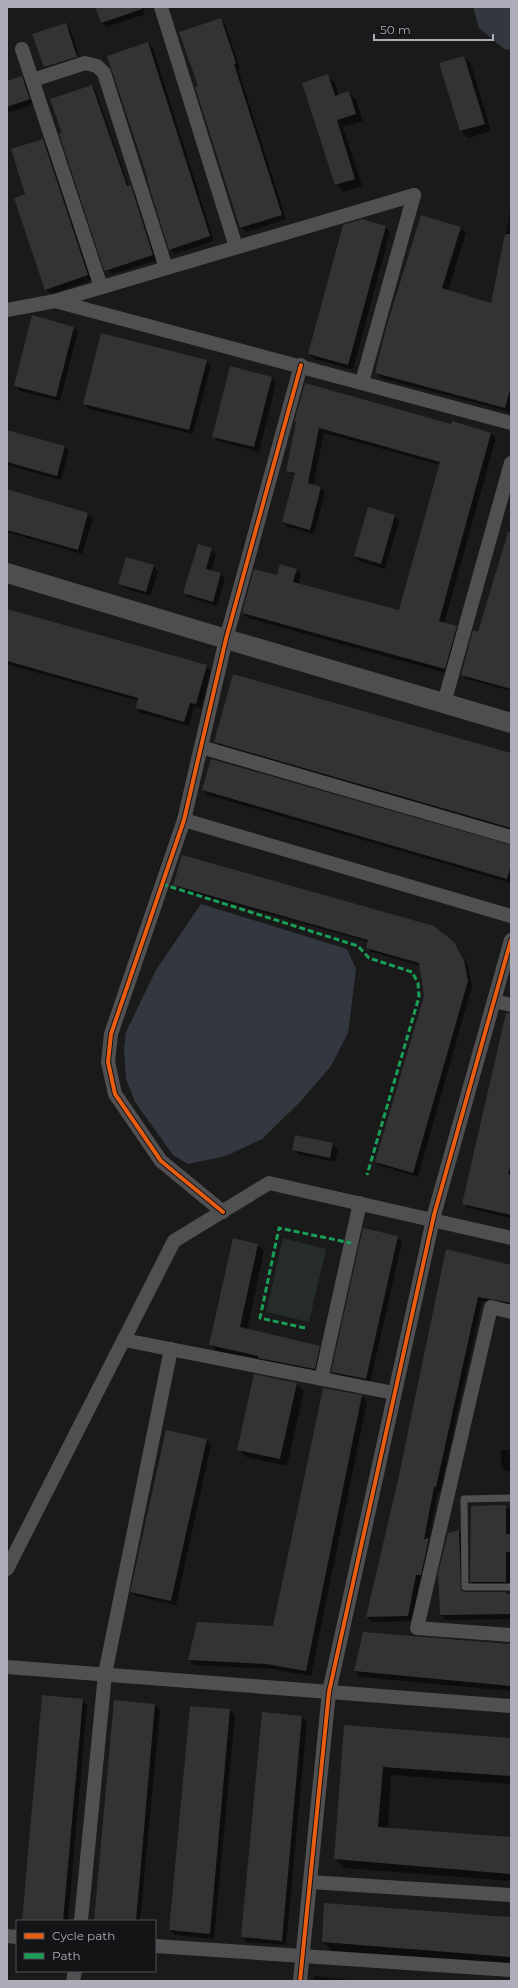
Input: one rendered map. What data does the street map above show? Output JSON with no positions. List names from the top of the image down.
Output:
{
  "legend": ["Cycle path", "Path"],
  "scale_bar": "50 m"
}
